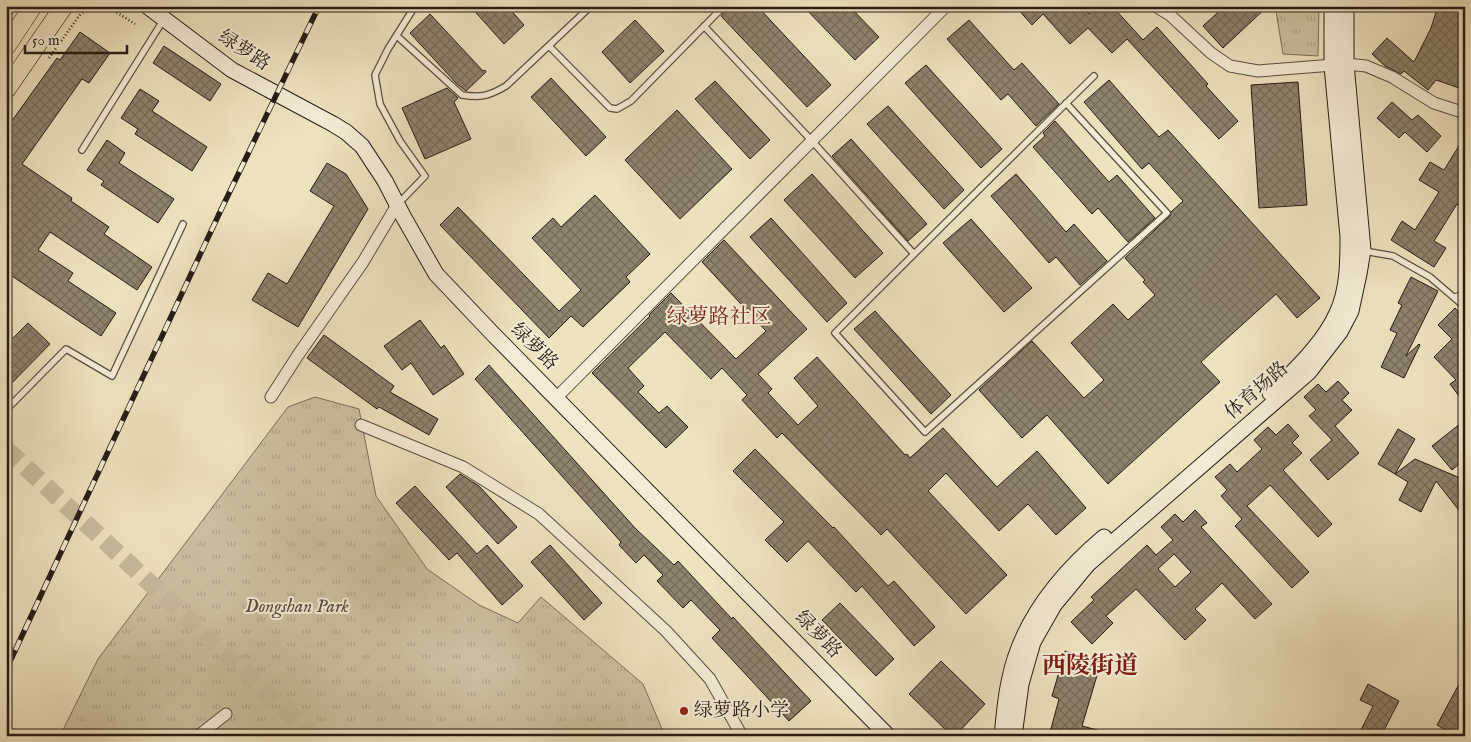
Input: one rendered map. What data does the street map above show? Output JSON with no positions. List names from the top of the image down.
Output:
{
  "streets": {
    "main road": ["绿萝路", "体育场路"]
  },
  "districts": ["绿萝路社区", "西陵街道"],
  "parks": ["Dongshan Park"],
  "places": ["绿萝路小学"],
  "scale_bar": "50 m"
}
